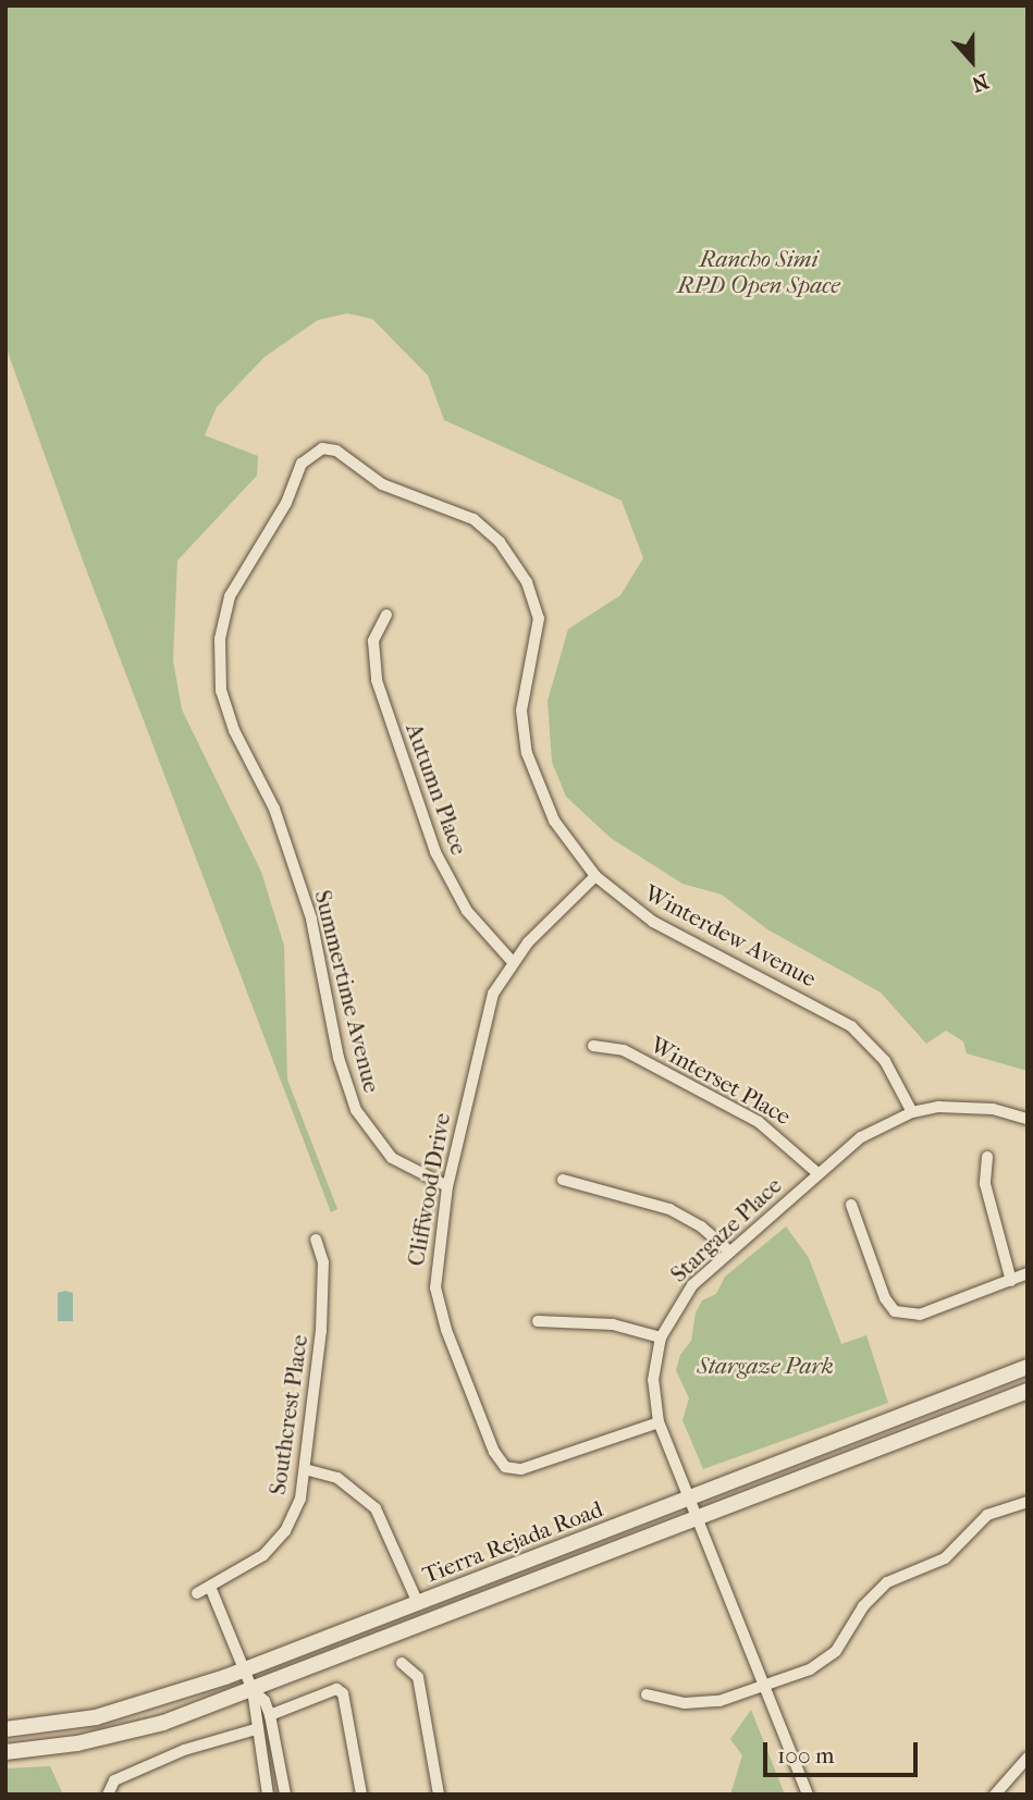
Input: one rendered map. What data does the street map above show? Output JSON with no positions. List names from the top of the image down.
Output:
{
  "streets": {
    "main road": ["Tierra Rejada Road"],
    "street": [
      "Autumn Place",
      "Winterdew Avenue",
      "Summertime Avenue",
      "Winterset Place",
      "Cliffwood Drive",
      "Stargaze Place",
      "Southcrest Place"
    ]
  },
  "crossings": [
    ["Autumn Place", "Cliffwood Drive"],
    ["Winterdew Avenue", "Summertime Avenue"],
    ["Winterdew Avenue", "Cliffwood Drive"],
    ["Winterdew Avenue", "Stargaze Place"],
    ["Summertime Avenue", "Cliffwood Drive"],
    ["Winterset Place", "Stargaze Place"],
    ["Cliffwood Drive", "Stargaze Place"],
    ["Stargaze Place", "Tierra Rejada Road"]
  ],
  "parks": ["Rancho Simi RPD Open Space", "Stargaze Park"],
  "scale_bar": "100 m",
  "north": "bottom"
}
